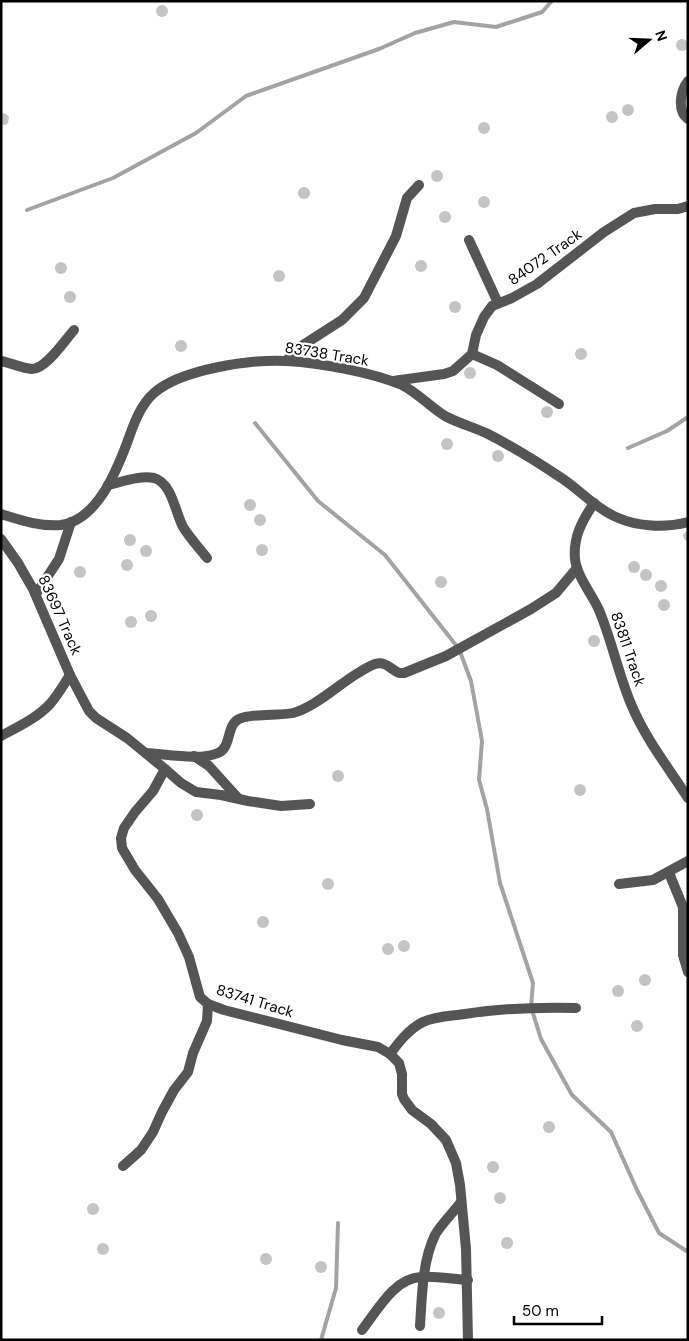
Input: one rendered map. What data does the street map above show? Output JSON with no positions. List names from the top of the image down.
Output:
{
  "streets": {
    "street": [
      "84072 Track",
      "83738 Track",
      "83697 Track",
      "83811 Track",
      "83741 Track"
    ]
  },
  "crossings": [
    ["83738 Track", "83811 Track"]
  ],
  "scale_bar": "50 m",
  "north": "right"
}
